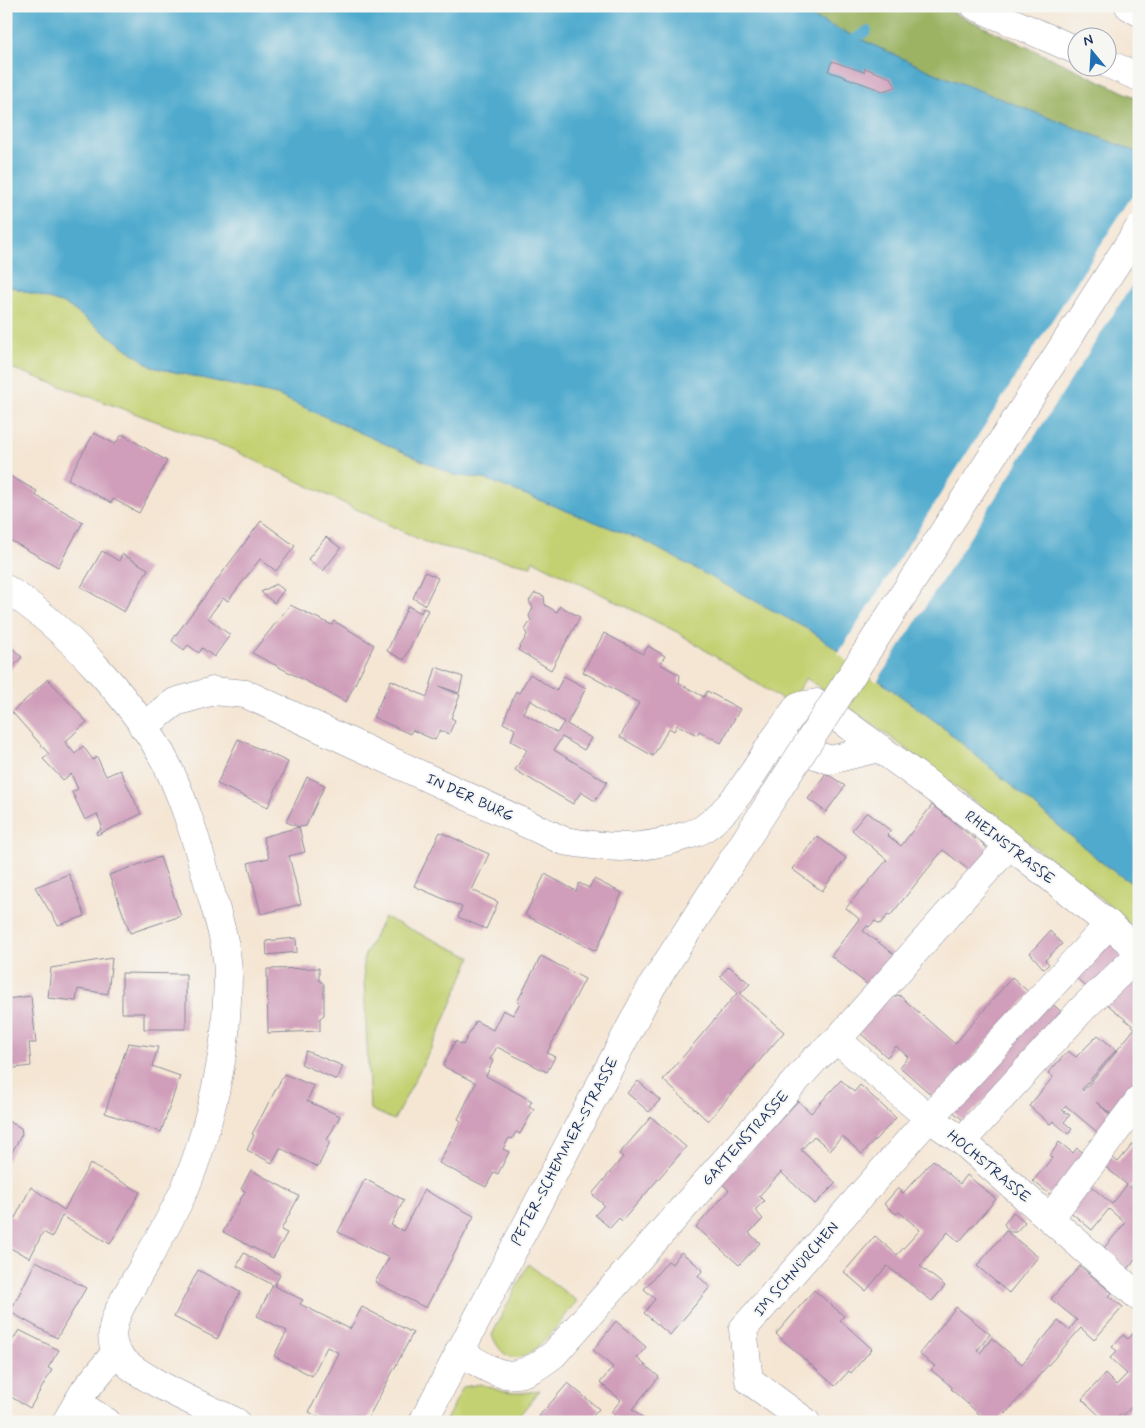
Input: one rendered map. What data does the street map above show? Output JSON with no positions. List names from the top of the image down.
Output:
{
  "streets": {
    "street": [
      "IN DER BURG",
      "RHEINSTRASSE",
      "GARTENSTRASSE",
      "PETER-SCHEMMER-STRASSE",
      "HOCHSTRASSE",
      "IM SCHNÜRCHEN"
    ]
  },
  "crossings": [
    ["IN DER BURG", "RHEINSTRASSE"],
    ["RHEINSTRASSE", "GARTENSTRASSE"],
    ["RHEINSTRASSE", "IM SCHNÜRCHEN"],
    ["GARTENSTRASSE", "PETER-SCHEMMER-STRASSE"],
    ["GARTENSTRASSE", "HOCHSTRASSE"],
    ["HOCHSTRASSE", "IM SCHNÜRCHEN"]
  ],
  "north": "top"
}
